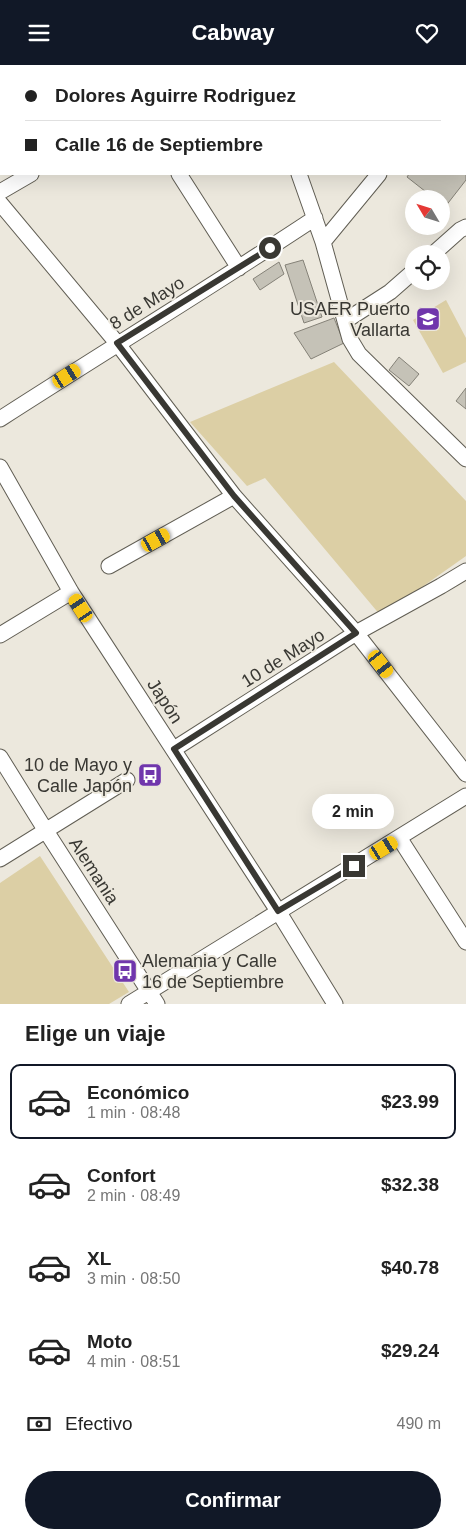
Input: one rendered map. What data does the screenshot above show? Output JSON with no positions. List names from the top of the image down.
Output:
{
  "streets": {
    "street": [
      "8 de Mayo",
      "10 de Mayo",
      "Japón",
      "Alemania"
    ]
  },
  "crossings": [
    ["10 de Mayo", "Japón"]
  ],
  "places": {
    "school or university": ["USAER Puerto Vallarta"],
    "bus stop": ["10 de Mayo y Calle Japón", "Alemania y Calle 16 de Septiembre"]
  },
  "north": "top left",
  "page": {
    "header": "Cabway",
    "banner": ["Dolores Aguirre Rodriguez", "Calle 16 de Septiembre"],
    "bubble": "2 min",
    "heading": "Elige un viaje",
    "list": [
      {
        "name": "Económico",
        "note": "1 min · 08:48",
        "value": "$23.99"
      },
      {
        "name": "Confort",
        "note": "2 min · 08:49",
        "value": "$32.38"
      },
      {
        "name": "XL",
        "note": "3 min · 08:50",
        "value": "$40.78"
      },
      {
        "name": "Moto",
        "note": "4 min · 08:51",
        "value": "$29.24"
      }
    ],
    "pay": ["Efectivo", "490 m"],
    "buttons": "Confirmar"
  }
}
